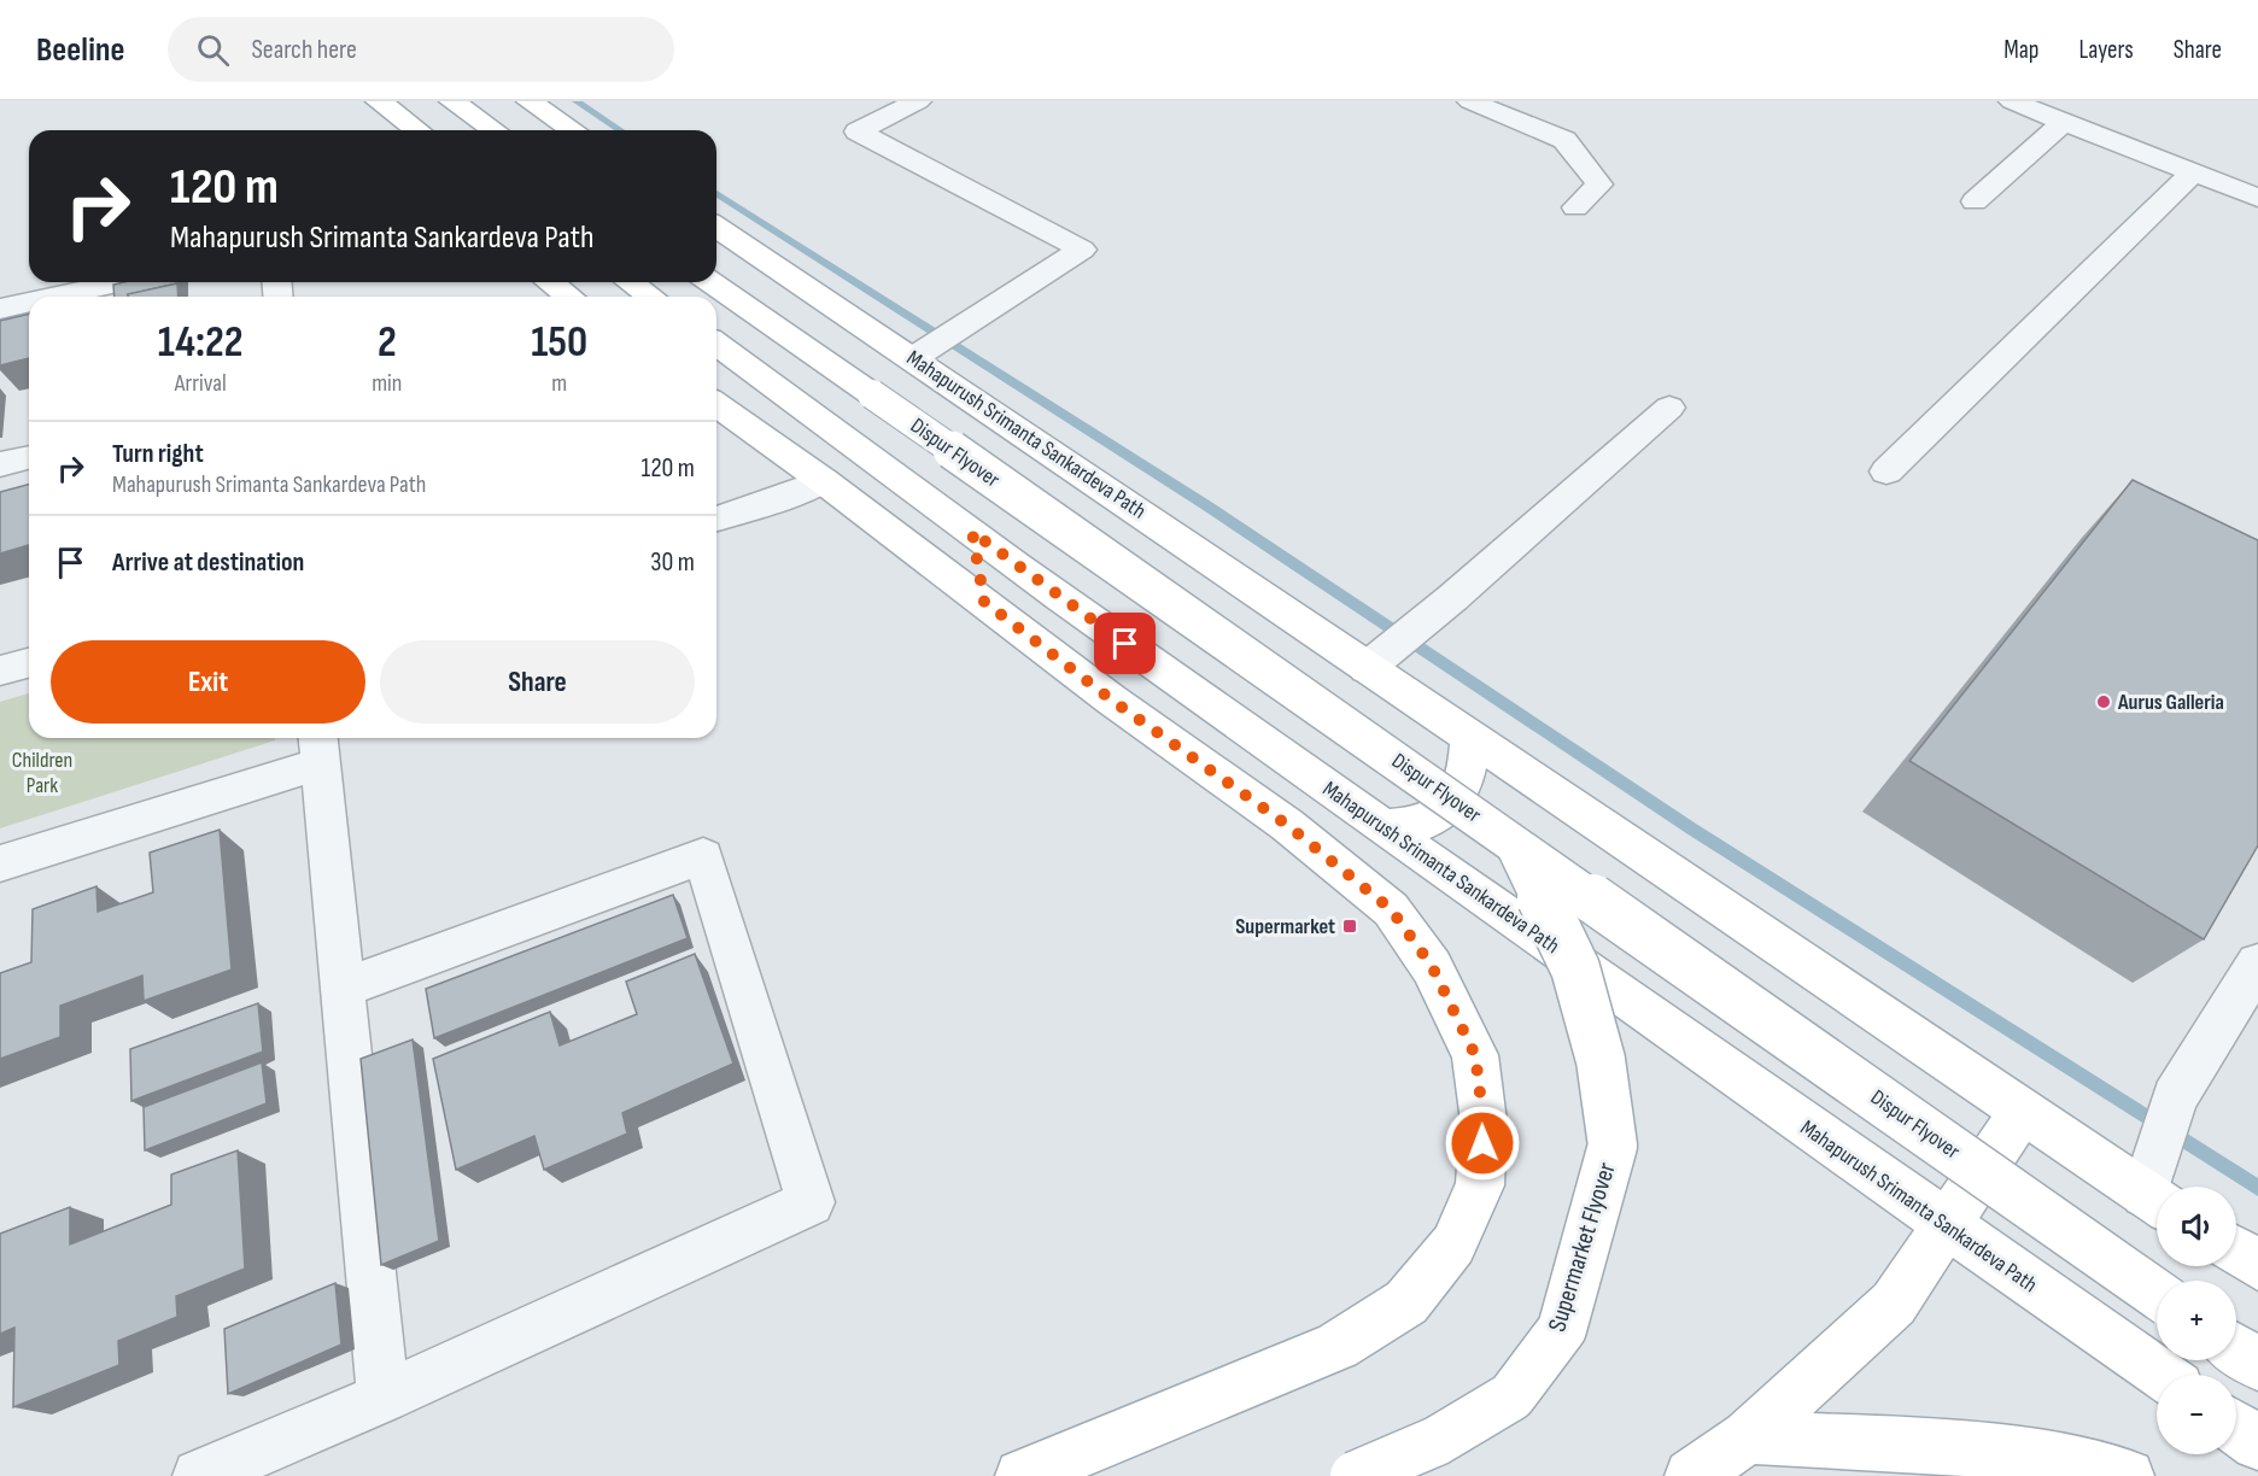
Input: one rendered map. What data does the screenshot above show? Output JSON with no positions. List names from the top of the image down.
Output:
{
  "streets": {
    "main road": ["Mahapurush Srimanta Sankardeva Path", "Dispur Flyover", "Supermarket Flyover"]
  },
  "crossings": [
    ["Dispur Flyover", "Supermarket Flyover"]
  ],
  "parks": ["Children Park"],
  "places": {
    "other": ["Aurus Galleria"],
    "transit": ["Supermarket"]
  },
  "page": {
    "header": "Beeline",
    "search": "Search here",
    "nav": ["Map", "Layers", "Share"],
    "turn": ["120 m", "Mahapurush Srimanta Sankardeva Path"],
    "eta": [
      "14:22",
      "Arrival",
      "2",
      "min",
      "150",
      "m"
    ],
    "list": [
      {
        "name": "Turn right",
        "note": "Mahapurush Srimanta Sankardeva Path",
        "value": "120 m"
      },
      {
        "name": "Arrive at destination",
        "value": "30 m"
      }
    ],
    "buttons": ["Exit", "Share"],
    "map_buttons": ["+", "−"]
  }
}
